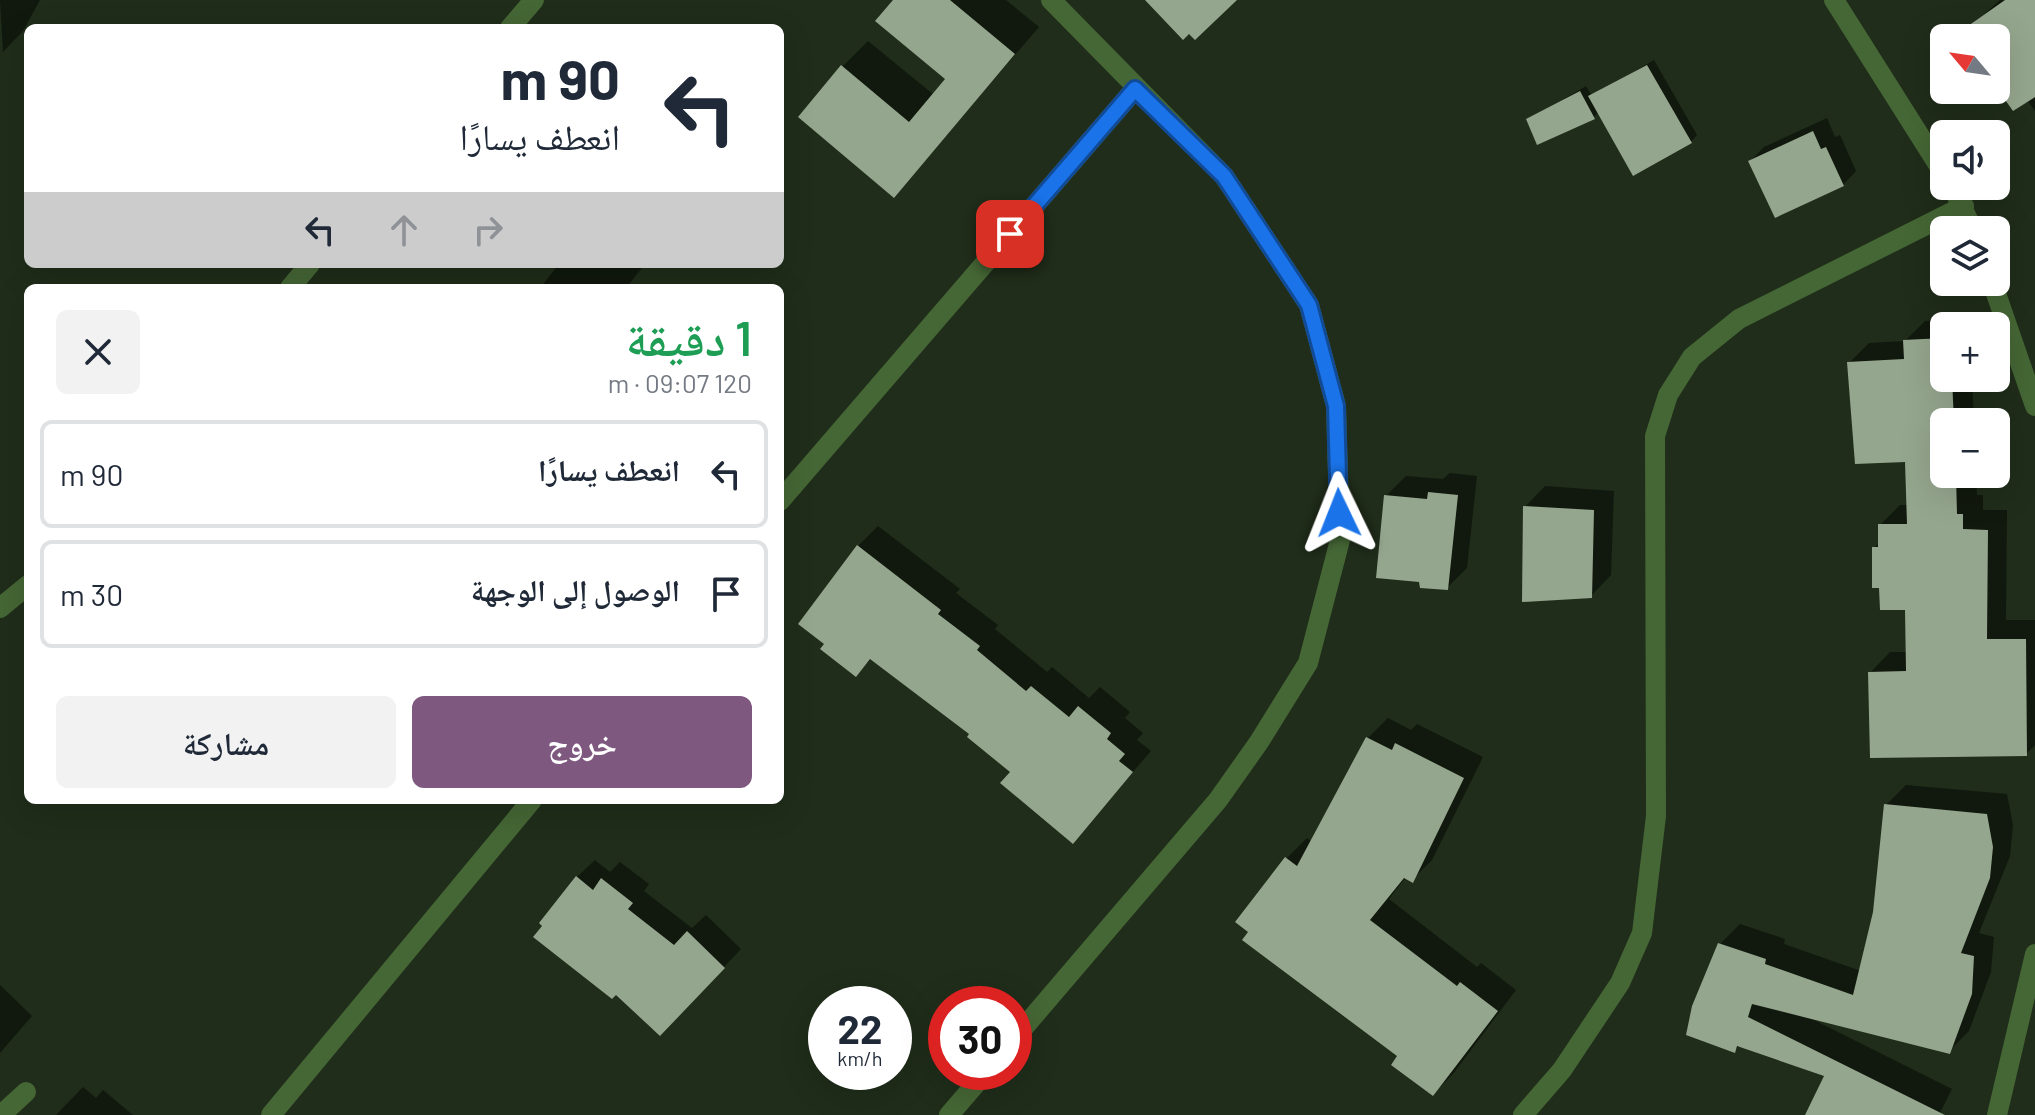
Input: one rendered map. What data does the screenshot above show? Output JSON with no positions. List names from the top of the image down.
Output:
{
  "north": "top left",
  "page": {
    "map_buttons": ["+", "−"],
    "turn": ["90 m", "انعطف يسارًا"],
    "heading": ["1 دقيقة", "120 m · 09:07"],
    "list": [
      {
        "name": "انعطف يسارًا",
        "value": "90 m"
      },
      {
        "name": "الوصول إلى الوجهة",
        "value": "30 m"
      }
    ],
    "buttons": ["خروج", "مشاركة"],
    "speed": "22 km/h",
    "limit": "30"
  }
}
